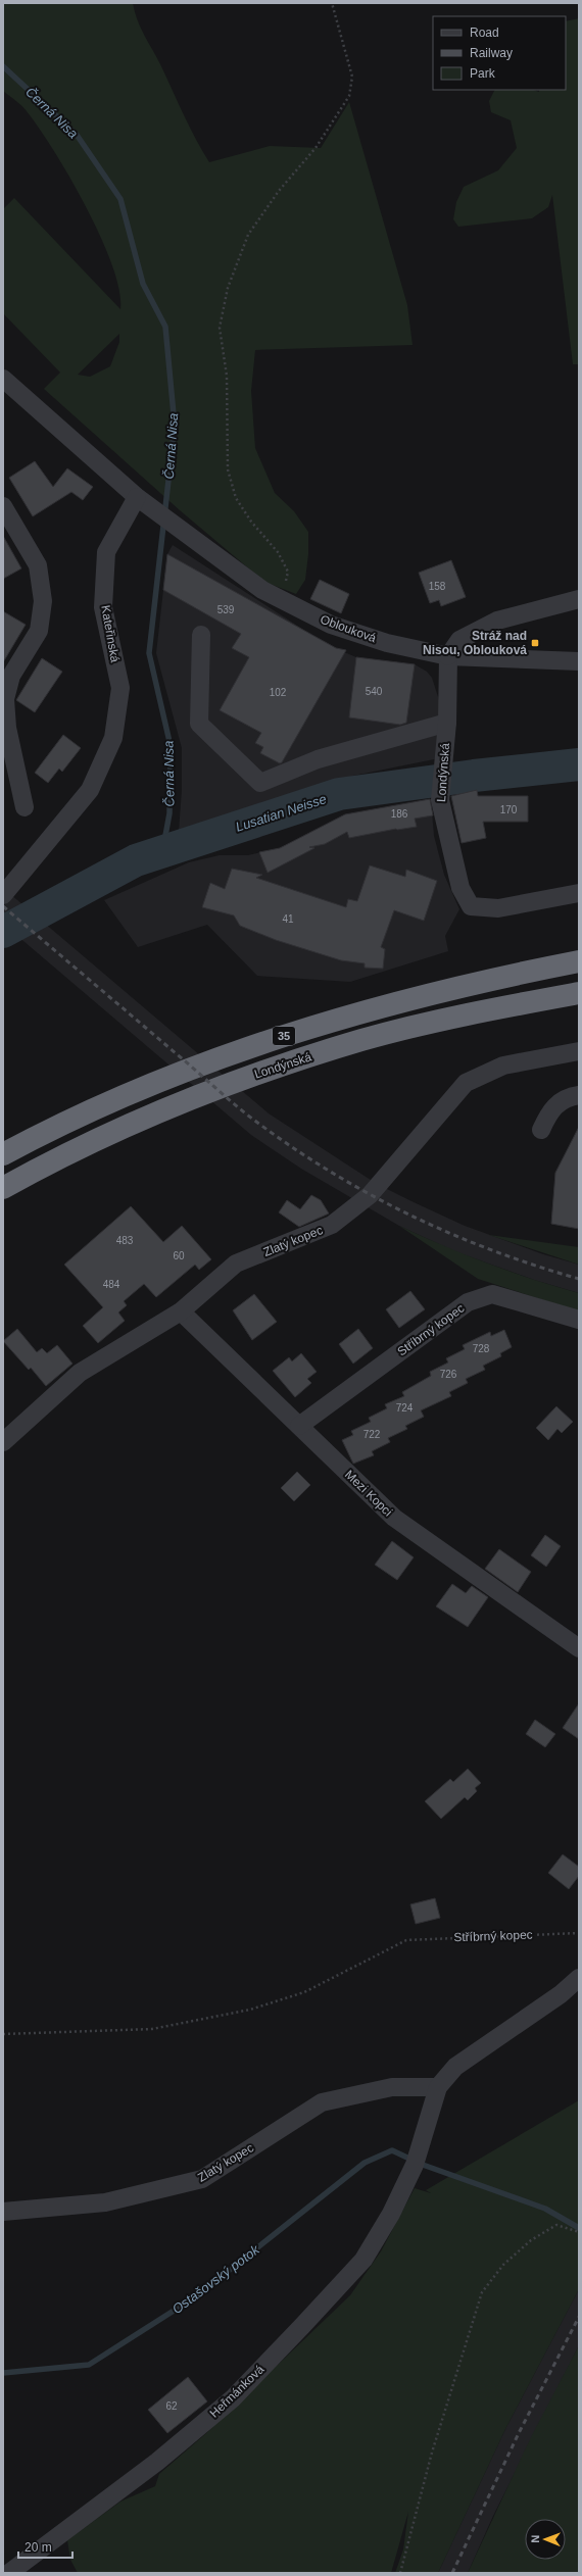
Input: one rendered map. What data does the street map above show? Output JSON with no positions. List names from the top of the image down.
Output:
{
  "streets": {
    "highway": ["Londýnská", "35"],
    "street": [
      "Oblouková",
      "Kateřinská",
      "Zlatý kopec",
      "Stříbrný kopec",
      "Mezi Kopci",
      "Heřmánková"
    ]
  },
  "crossings": [
    ["Oblouková", "Kateřinská"],
    ["Oblouková", "Londýnská"],
    ["Zlatý kopec", "Mezi Kopci"],
    ["Zlatý kopec", "Heřmánková"],
    ["Stříbrný kopec", "Mezi Kopci"]
  ],
  "water": ["Černá Nisa", "Lusatian Neisse", "Ostašovský potok"],
  "places": {
    "transit": ["Stráž nad Nisou, Oblouková"]
  },
  "house_numbers": [
    "158",
    "539",
    "540",
    "102",
    "170",
    "186",
    "41",
    "483",
    "60",
    "484",
    "728",
    "726",
    "724",
    "722",
    "62"
  ],
  "legend": ["Road", "Railway", "Park"],
  "scale_bar": "20 m",
  "north": "left"
}
